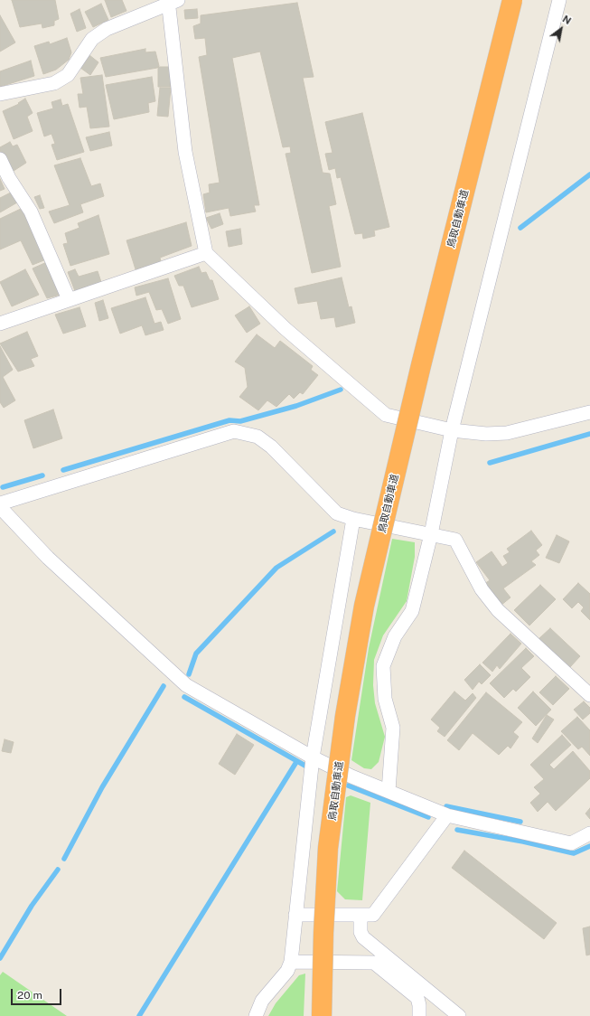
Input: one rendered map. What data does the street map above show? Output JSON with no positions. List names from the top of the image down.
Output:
{
  "streets": {
    "highway": ["鳥取自動車道"]
  },
  "scale_bar": "20 m",
  "north": "top right"
}
